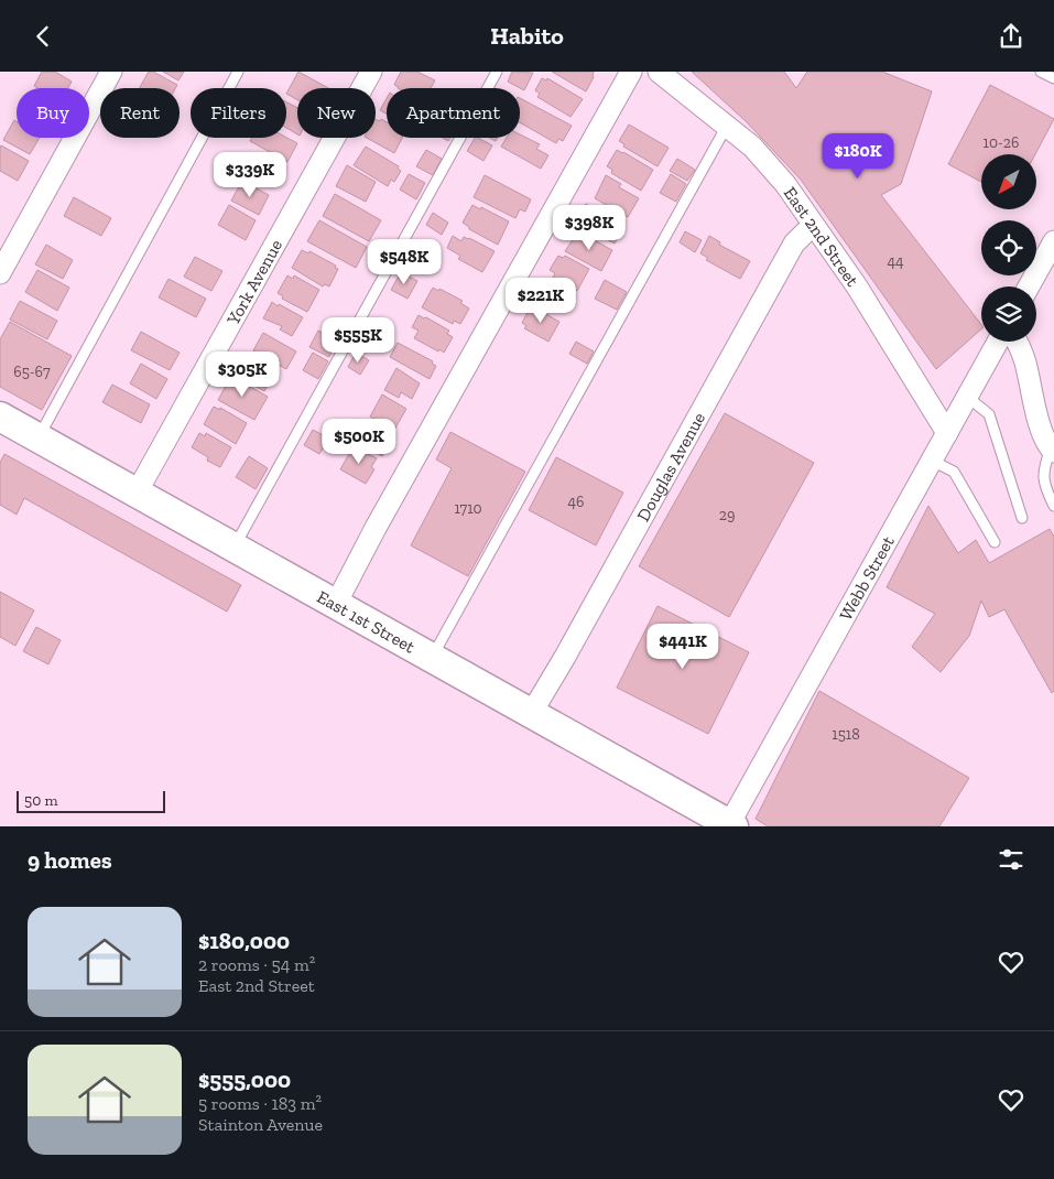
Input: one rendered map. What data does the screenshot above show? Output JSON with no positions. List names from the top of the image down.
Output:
{
  "streets": {
    "main road": ["East 1st Street"],
    "street": [
      "East 2nd Street",
      "York Avenue",
      "Douglas Avenue",
      "Webb Street"
    ]
  },
  "crossings": [
    ["East 2nd Street", "Douglas Avenue"],
    ["East 2nd Street", "Webb Street"],
    ["York Avenue", "East 1st Street"],
    ["Douglas Avenue", "East 1st Street"],
    ["Webb Street", "East 1st Street"]
  ],
  "house_numbers": [
    "10-26",
    "44",
    "65-67",
    "46",
    "1710",
    "29",
    "1518"
  ],
  "scale_bar": "50 m",
  "north": "bottom left",
  "page": {
    "header": "Habito",
    "chip": [
      "Buy",
      "Rent",
      "Filters",
      "New",
      "Apartment"
    ],
    "price": [
      "$180K",
      "$339K",
      "$398K",
      "$548K",
      "$221K",
      "$555K",
      "$305K",
      "$500K",
      "$441K"
    ],
    "scale": "50 m",
    "heading": "9 homes",
    "list": [
      {
        "name": "$180,000",
        "note": "2 rooms · 54 m² · East 2nd Street"
      },
      {
        "name": "$555,000",
        "note": "5 rooms · 183 m² · Stainton Avenue"
      }
    ]
  }
}
